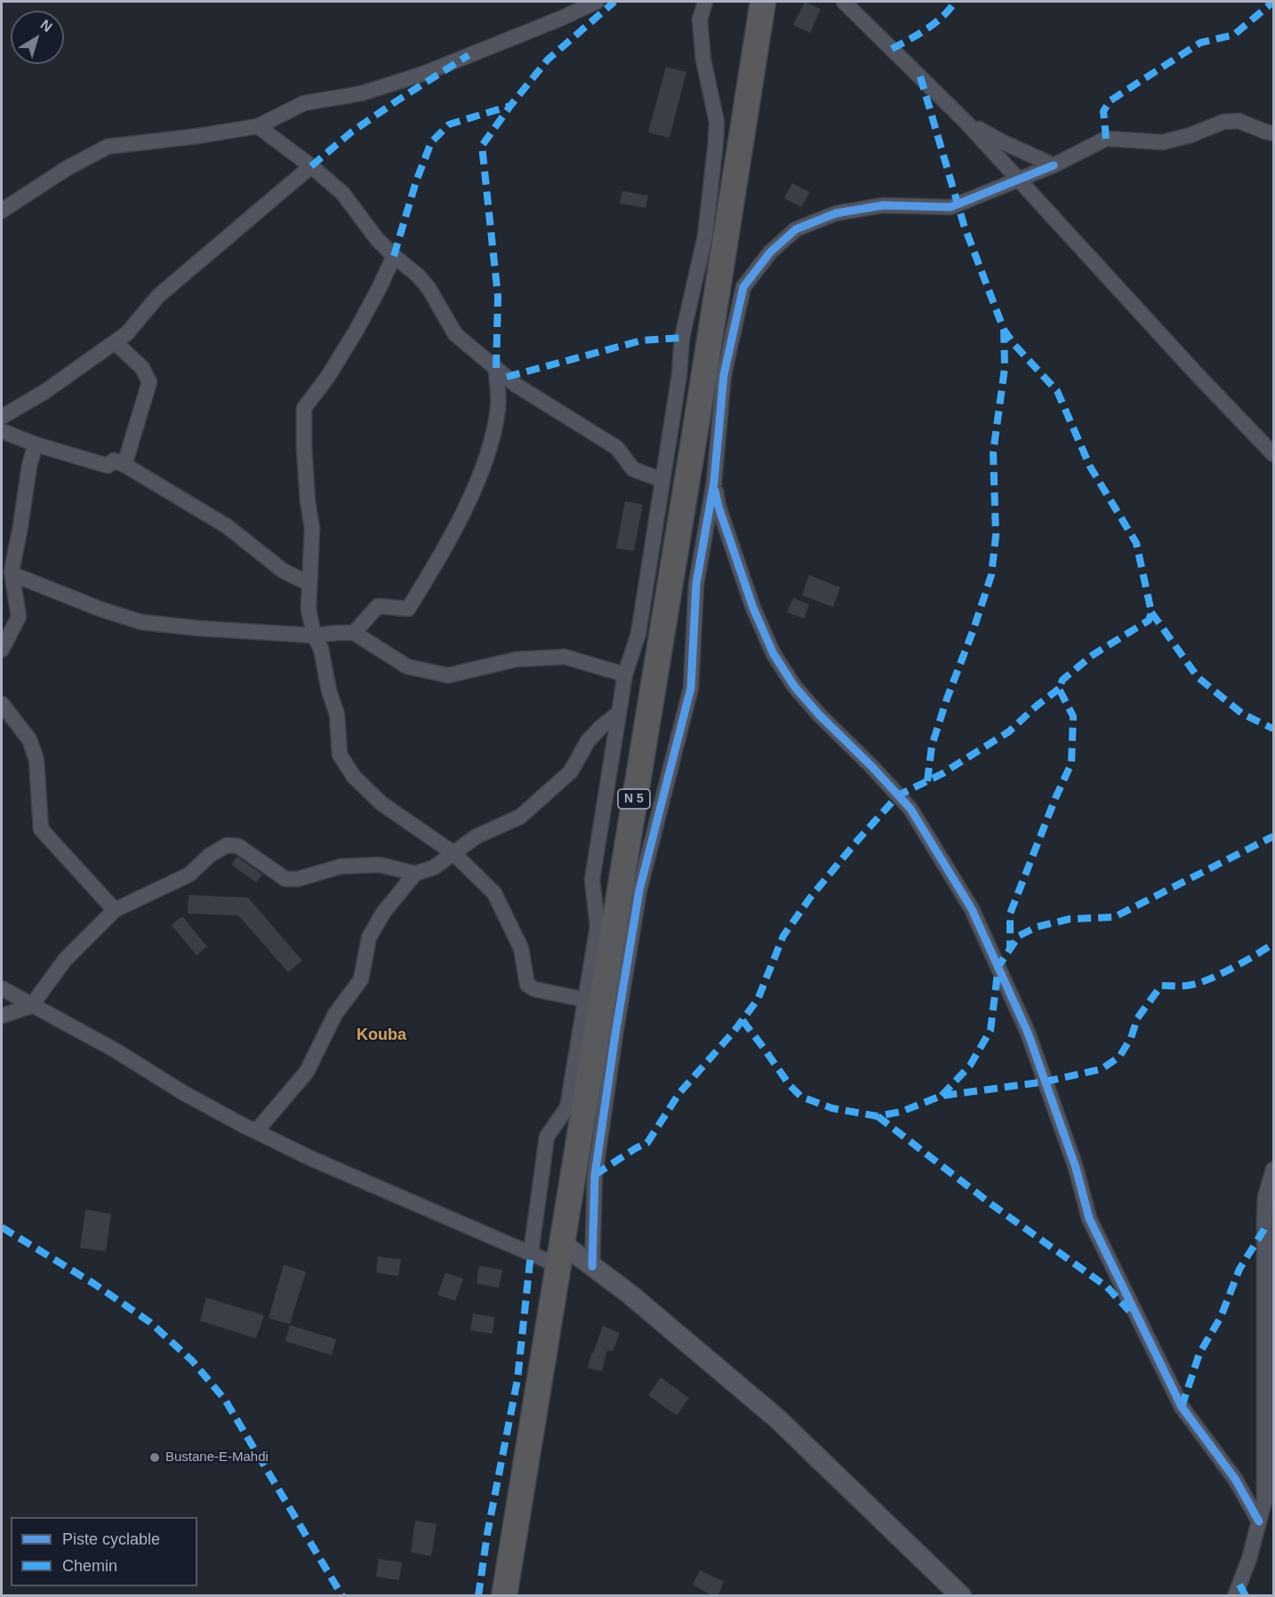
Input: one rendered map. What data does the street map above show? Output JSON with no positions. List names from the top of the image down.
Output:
{
  "streets": {
    "highway": ["N 5"]
  },
  "districts": ["Kouba"],
  "places": ["Bustane-E-Mahdi"],
  "legend": ["Piste cyclable", "Chemin"],
  "north": "top right"
}
